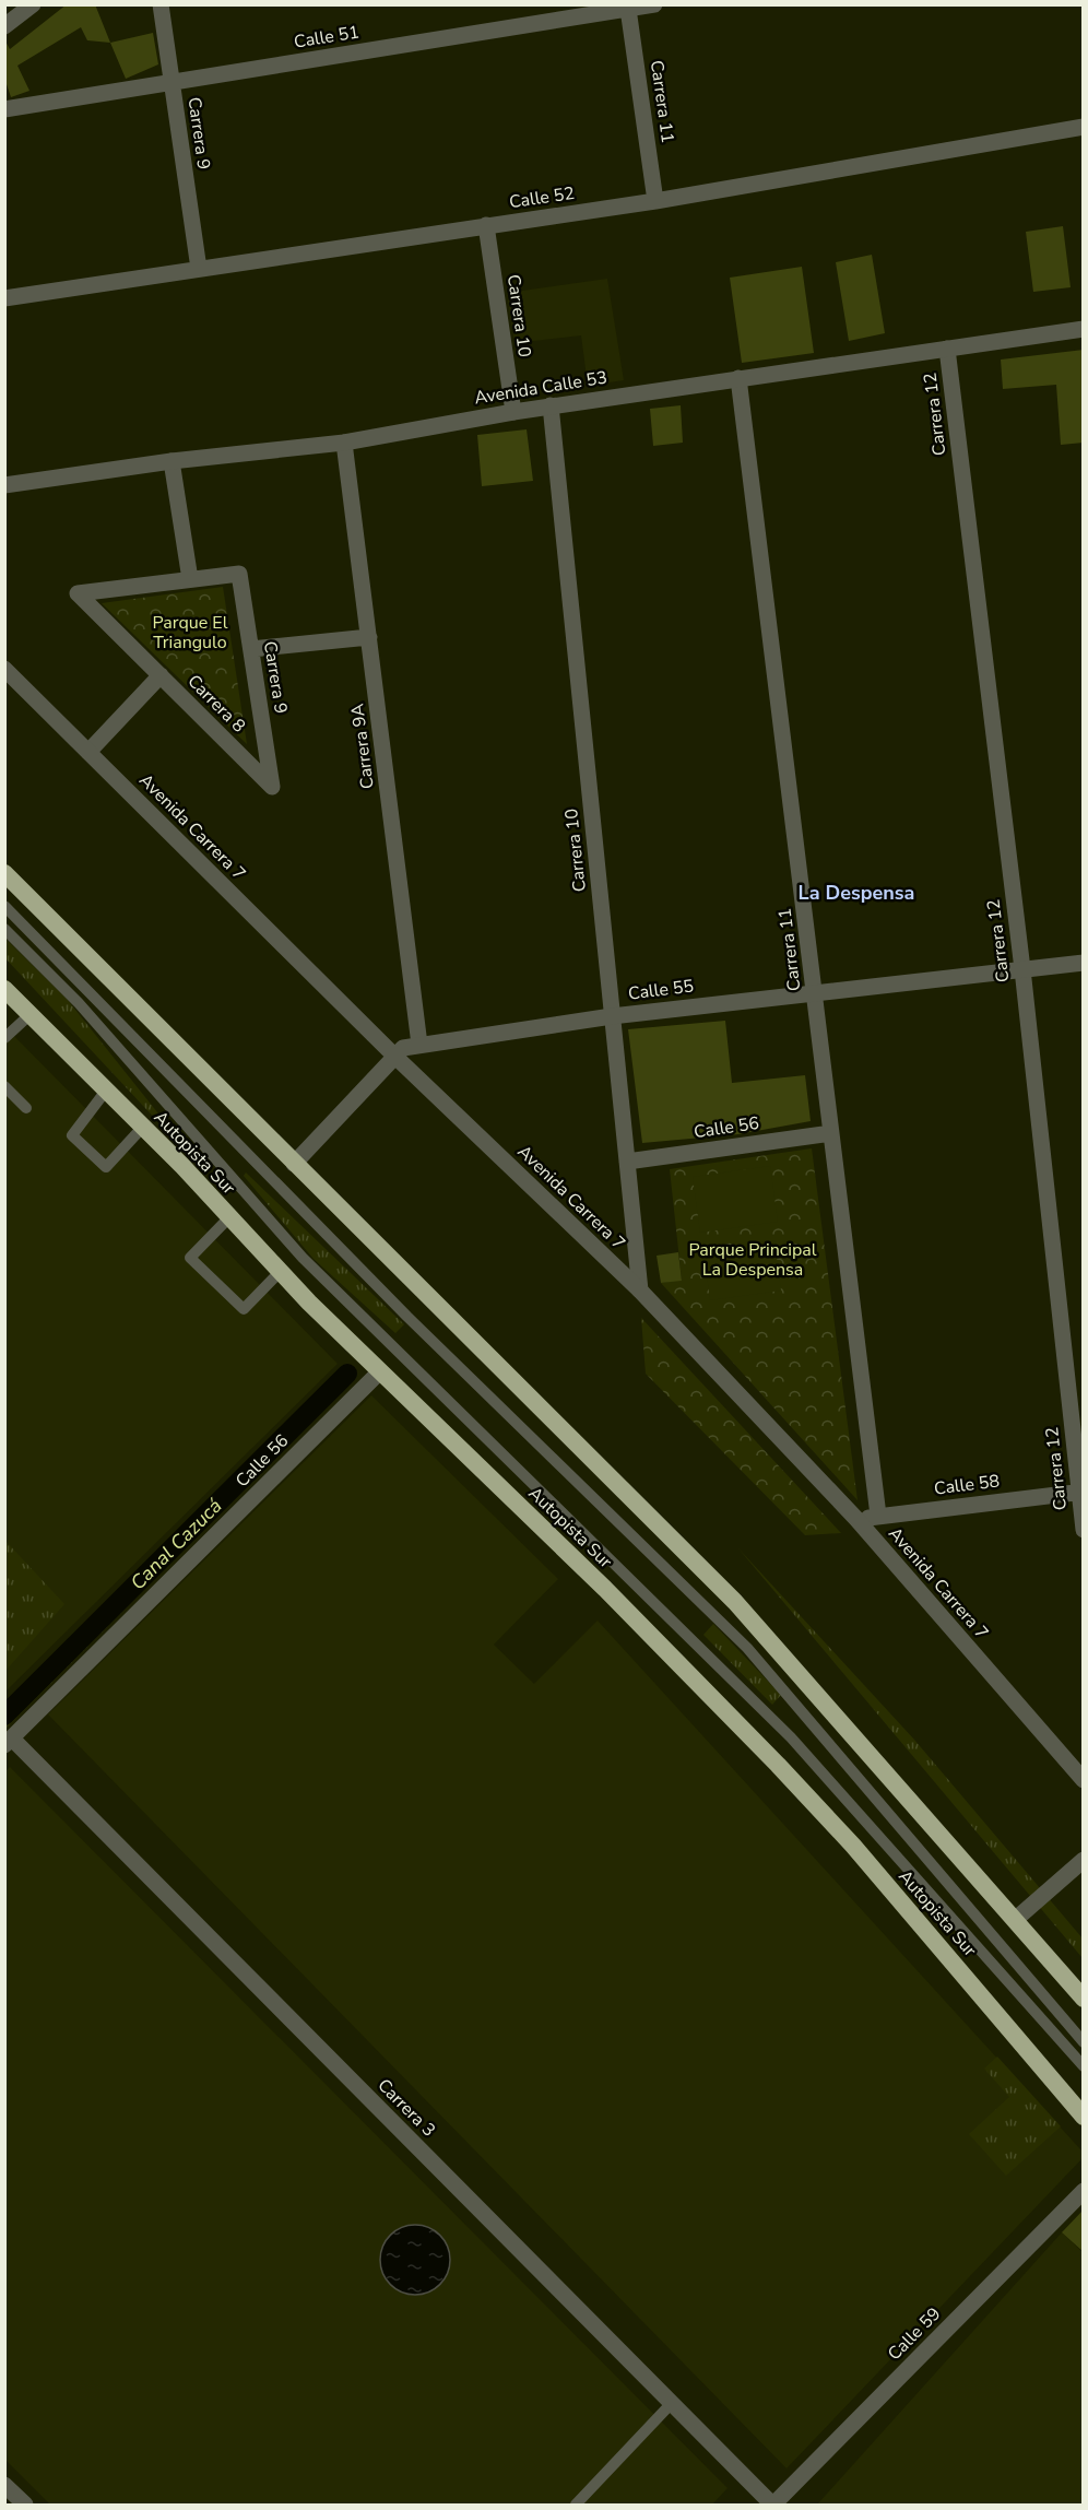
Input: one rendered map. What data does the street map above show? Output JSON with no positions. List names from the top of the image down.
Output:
{
  "streets": {
    "highway": ["Autopista Sur"],
    "street": [
      "Calle 51",
      "Carrera 11",
      "Carrera 9",
      "Calle 52",
      "Carrera 10",
      "Avenida Calle 53",
      "Carrera 12",
      "Carrera 8",
      "Carrera 9A",
      "Avenida Carrera 7",
      "Calle 55",
      "Calle 56",
      "Calle 58",
      "Carrera 3",
      "Calle 59"
    ]
  },
  "crossings": [
    ["Calle 51", "Carrera 11"],
    ["Calle 51", "Carrera 9"],
    ["Carrera 11", "Calle 52"],
    ["Carrera 11", "Avenida Calle 53"],
    ["Carrera 11", "Calle 55"],
    ["Carrera 11", "Calle 56"],
    ["Carrera 11", "Calle 58"],
    ["Carrera 9", "Calle 52"],
    ["Carrera 9", "Carrera 8"],
    ["Calle 52", "Carrera 10"],
    ["Carrera 10", "Avenida Calle 53"],
    ["Carrera 10", "Avenida Carrera 7"],
    ["Carrera 10", "Calle 55"],
    ["Carrera 10", "Calle 56"],
    ["Avenida Calle 53", "Carrera 12"],
    ["Avenida Calle 53", "Carrera 9A"],
    ["Carrera 12", "Calle 55"],
    ["Carrera 12", "Calle 58"],
    ["Carrera 9A", "Calle 55"],
    ["Avenida Carrera 7", "Calle 55"],
    ["Avenida Carrera 7", "Calle 58"],
    ["Calle 56", "Autopista Sur"],
    ["Calle 56", "Carrera 3"],
    ["Carrera 3", "Calle 59"]
  ],
  "districts": ["La Despensa"],
  "water": ["Canal Cazucá"],
  "parks": ["Parque El Triangulo", "Parque Principal La Despensa"]
}
